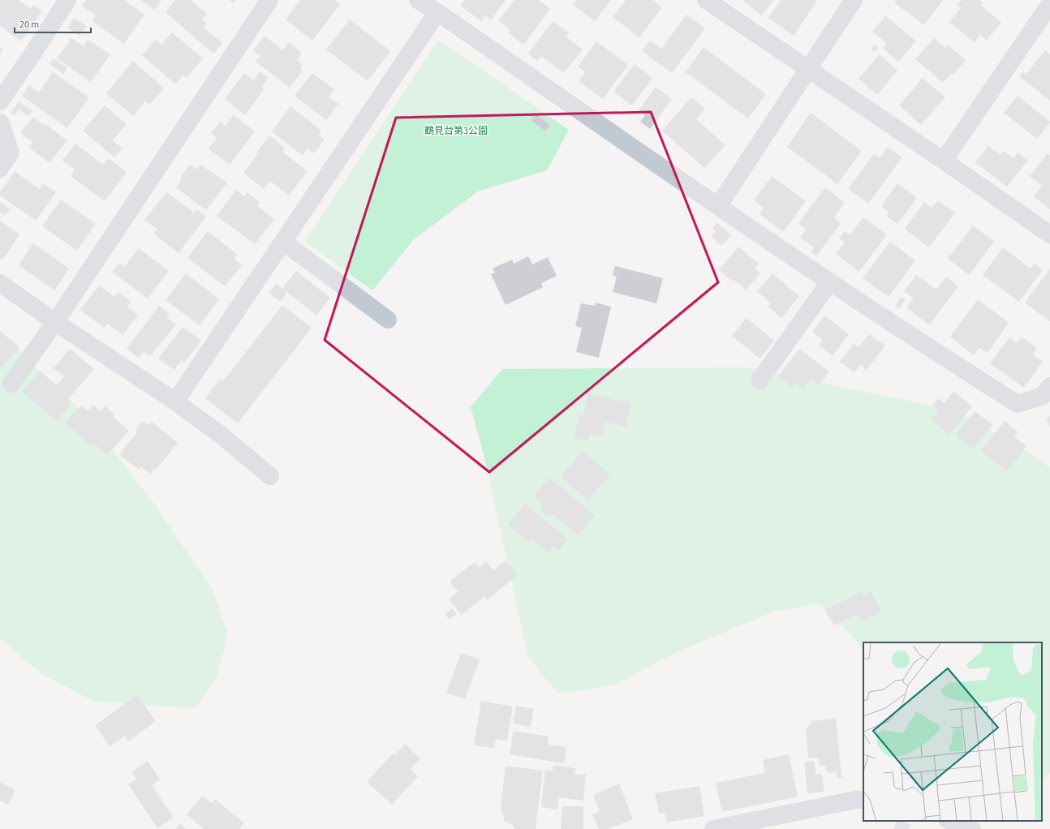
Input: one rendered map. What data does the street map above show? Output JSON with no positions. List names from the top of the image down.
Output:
{
  "parks": ["鶴見台第3公園"],
  "scale_bar": "20 m"
}
